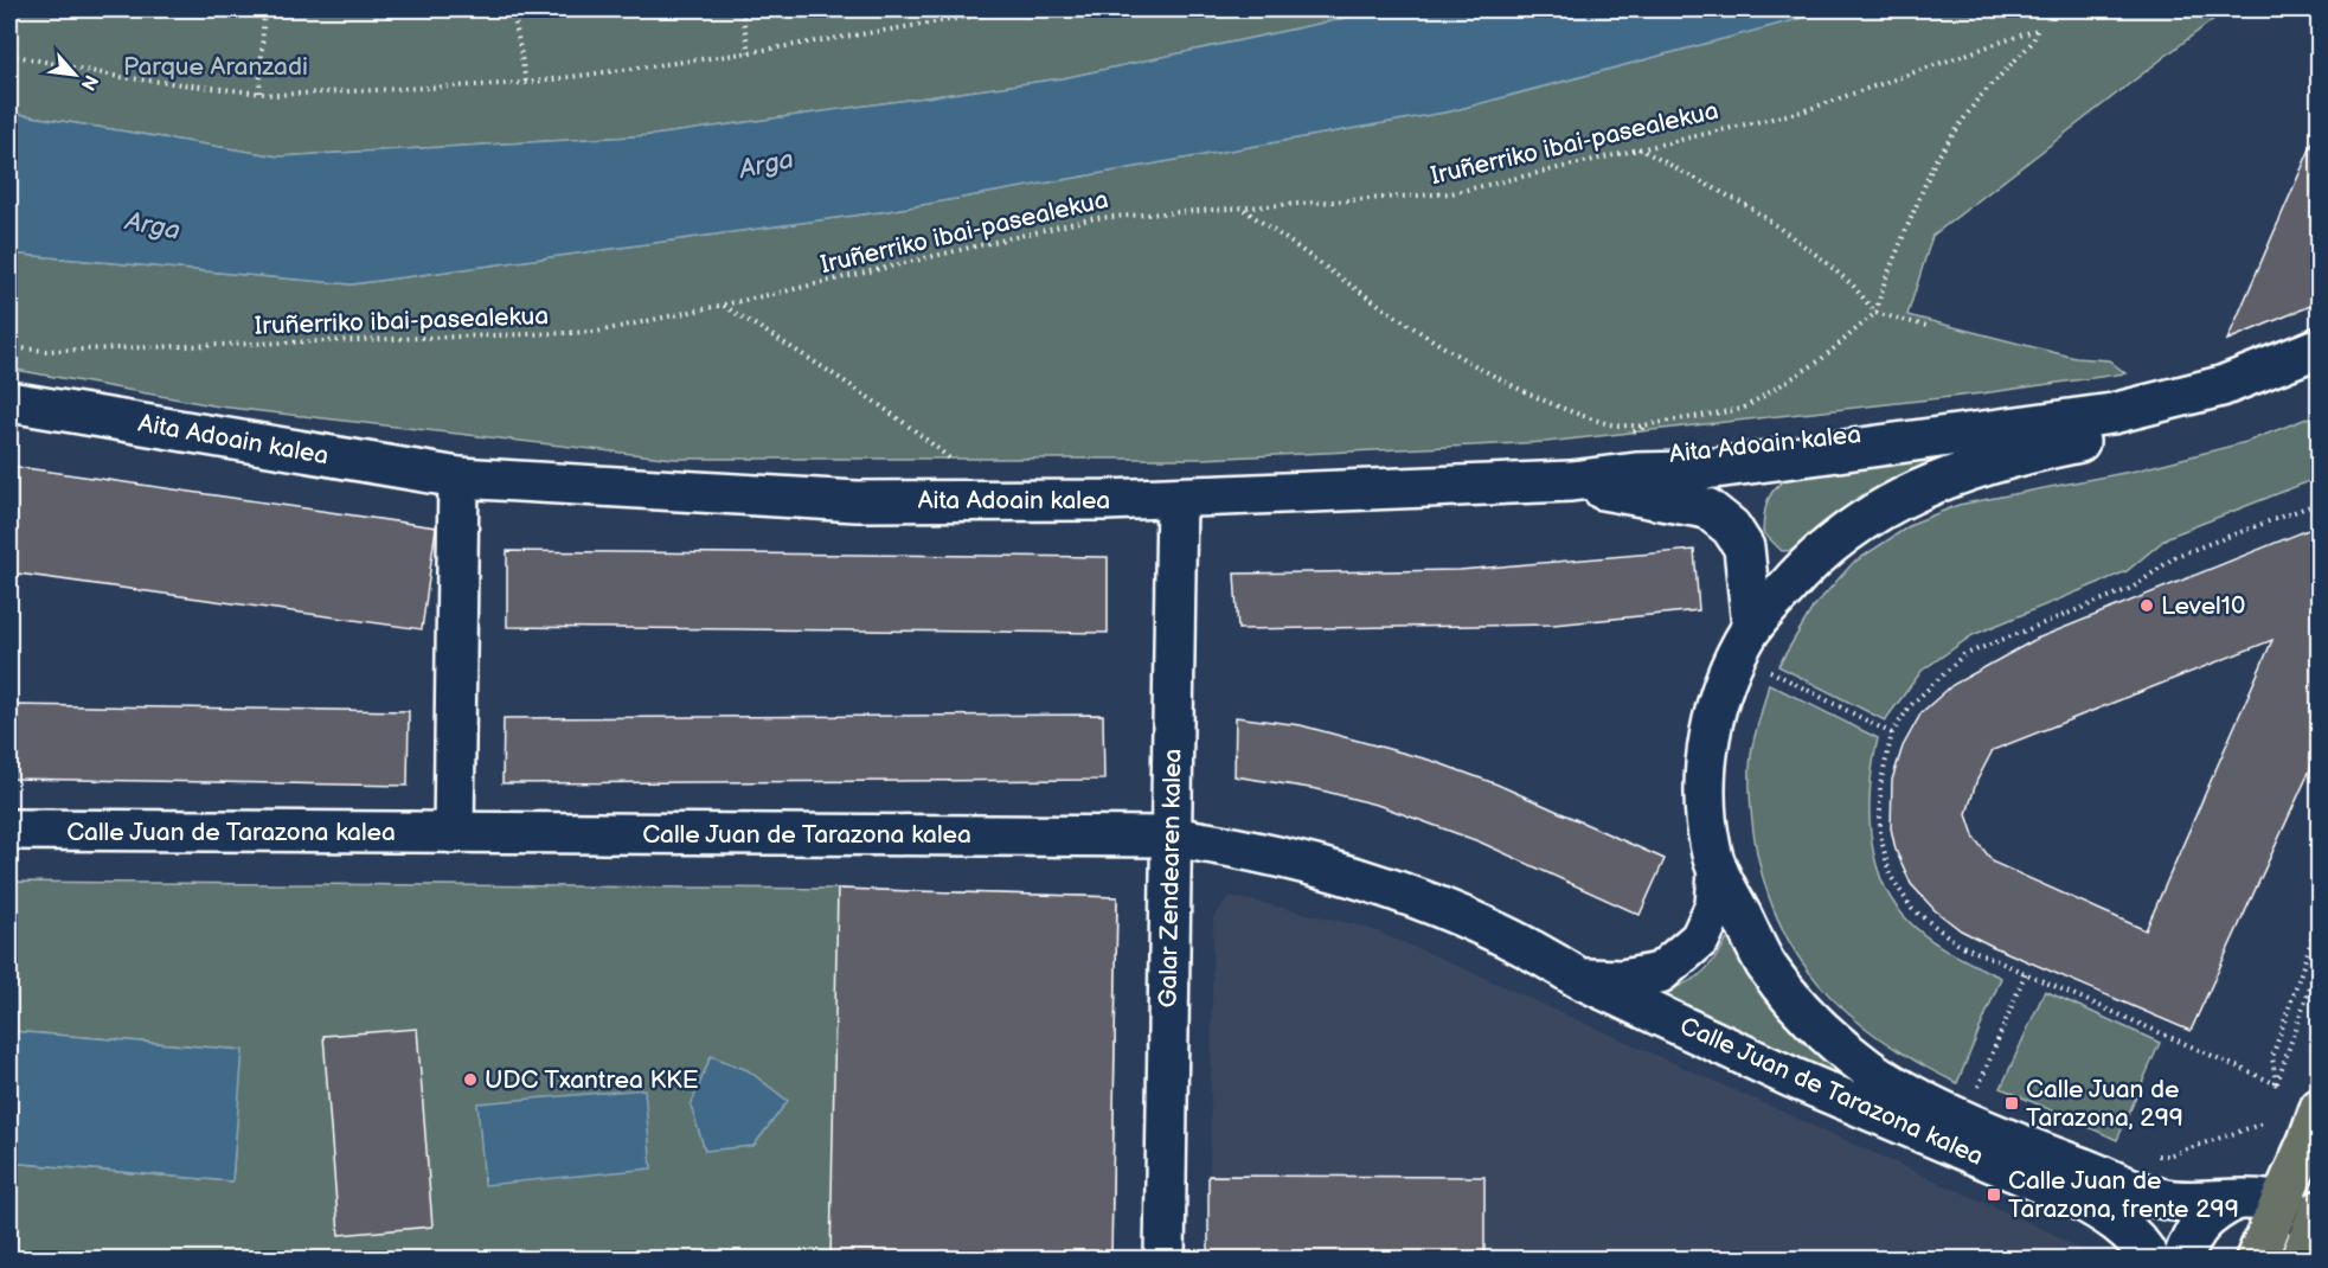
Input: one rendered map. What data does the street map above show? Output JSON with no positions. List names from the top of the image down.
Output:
{
  "streets": {
    "street": ["Aita Adoain kalea", "Calle Juan de Tarazona kalea", "Galar Zendearen kalea"],
    "path": ["Iruñerriko ibai-pasealekua"]
  },
  "crossings": [
    ["Iruñerriko ibai-pasealekua", "Aita Adoain kalea"],
    ["Aita Adoain kalea", "Calle Juan de Tarazona kalea"],
    ["Aita Adoain kalea", "Galar Zendearen kalea"],
    ["Calle Juan de Tarazona kalea", "Galar Zendearen kalea"]
  ],
  "water": ["Arga"],
  "parks": ["Parque Aranzadi"],
  "places": {
    "other": ["Level10", "UDC Txantrea KKE"],
    "transit": ["Calle Juan de Tarazona, 299", "Calle Juan de Tarazona, frente 299"]
  },
  "north": "bottom right"
}
